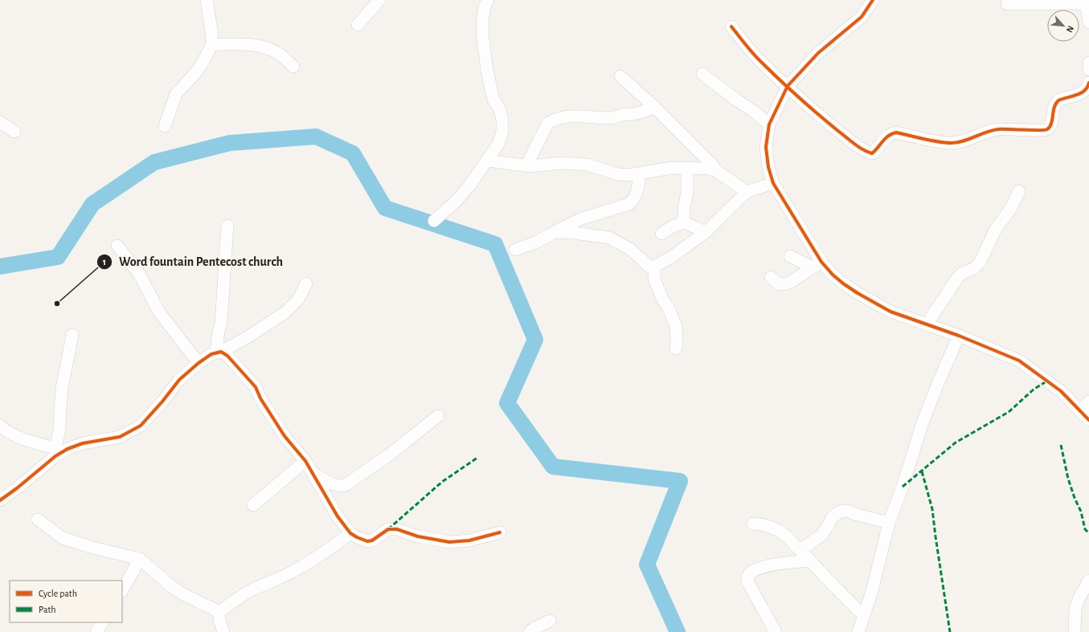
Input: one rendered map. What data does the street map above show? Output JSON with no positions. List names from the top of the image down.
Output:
{
  "places": ["Word fountain Pentecost church"],
  "legend": ["Cycle path", "Path"],
  "north": "bottom right"
}
